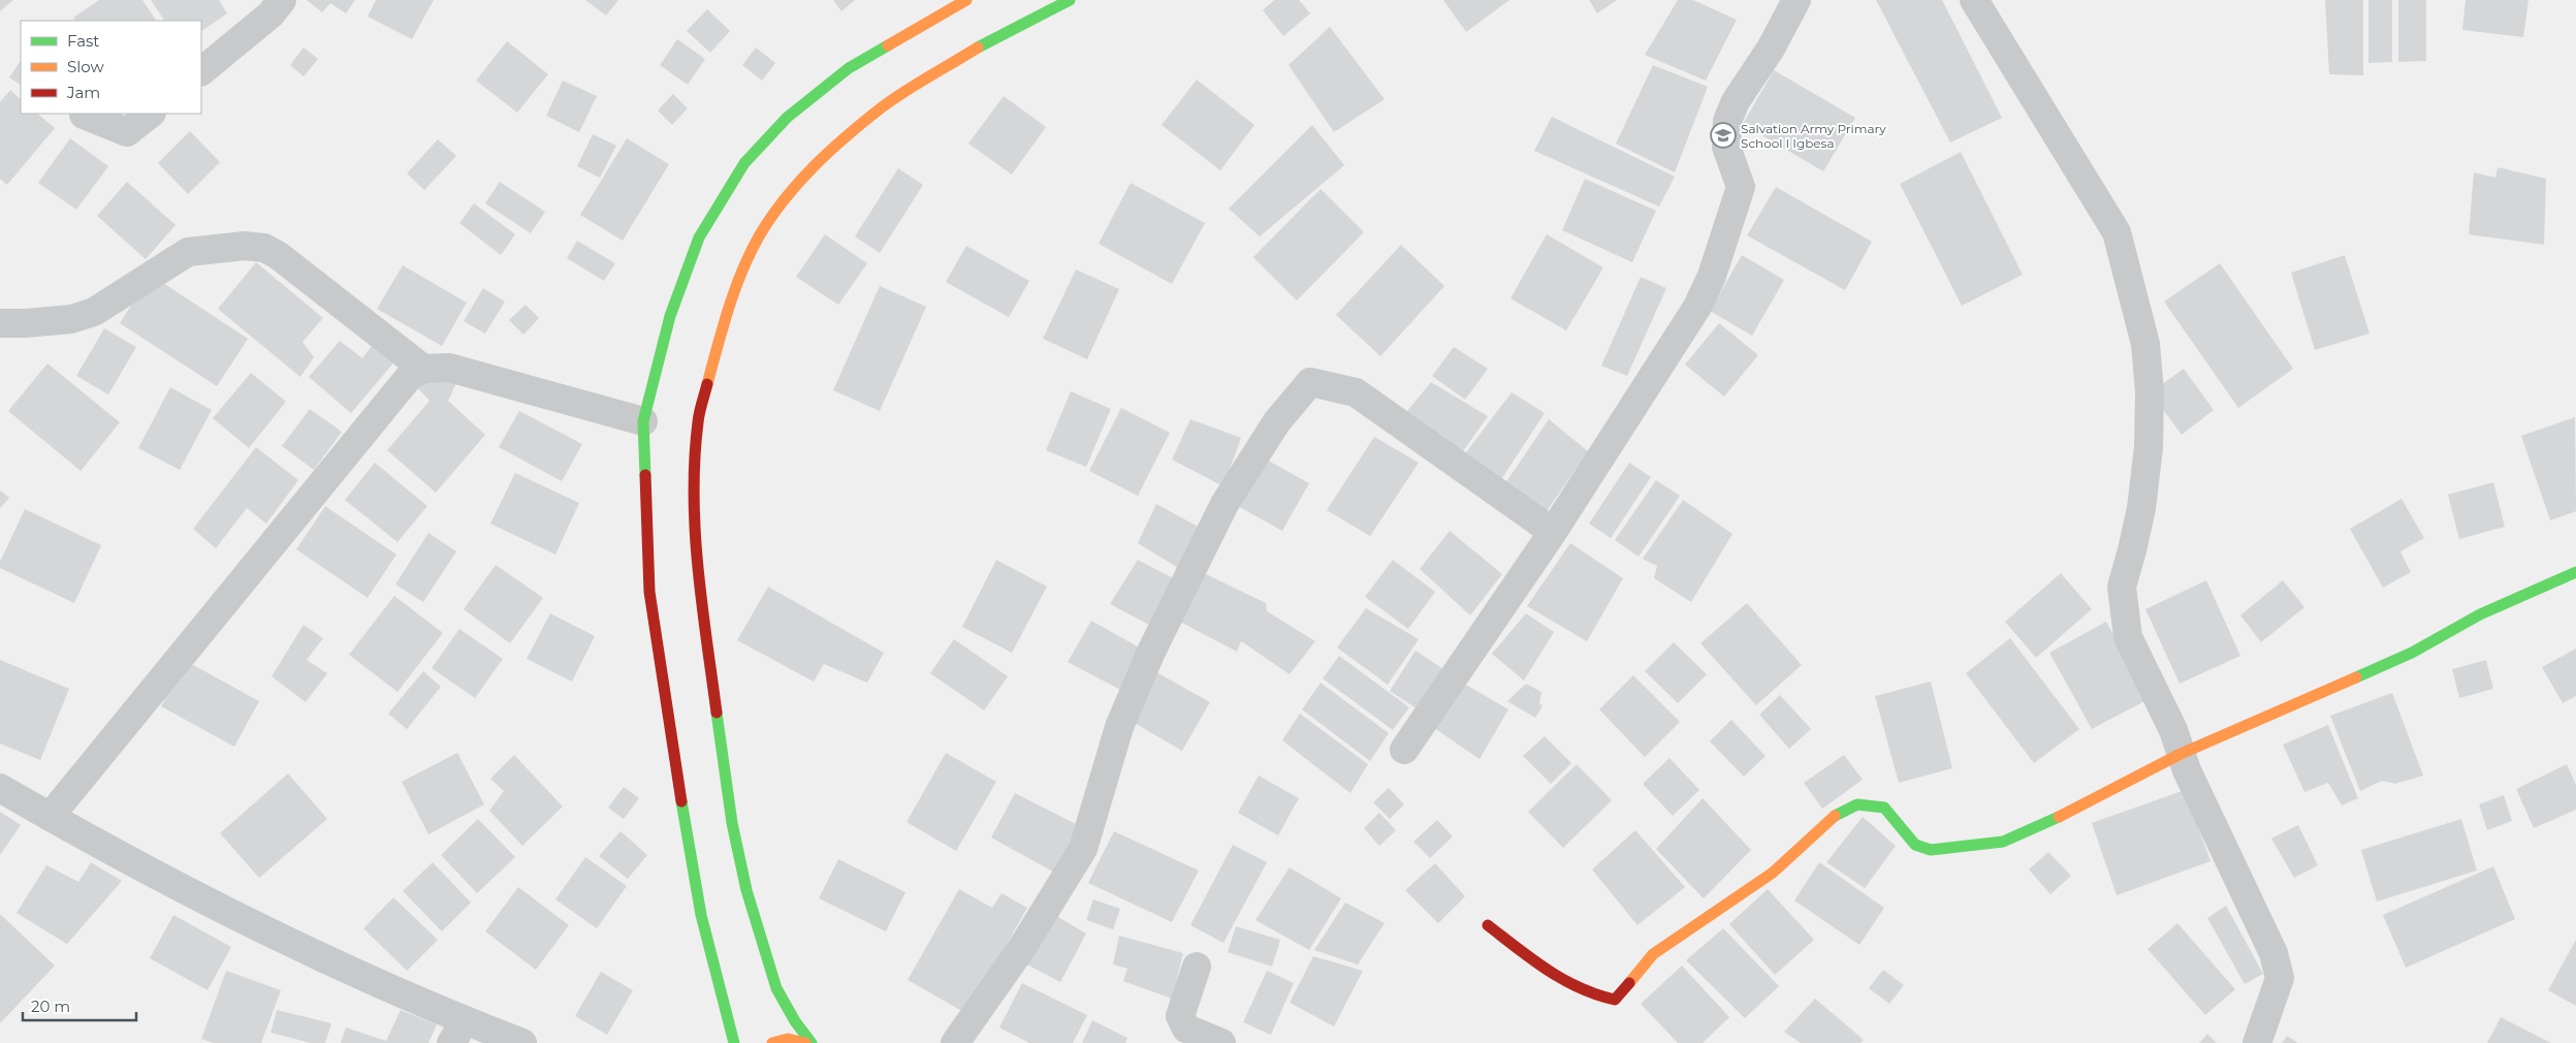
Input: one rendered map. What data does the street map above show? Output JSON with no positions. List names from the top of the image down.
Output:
{
  "places": {
    "school or university": ["Salvation Army Primary School I Igbesa"]
  },
  "legend": ["Fast", "Slow", "Jam"],
  "scale_bar": "20 m"
}
